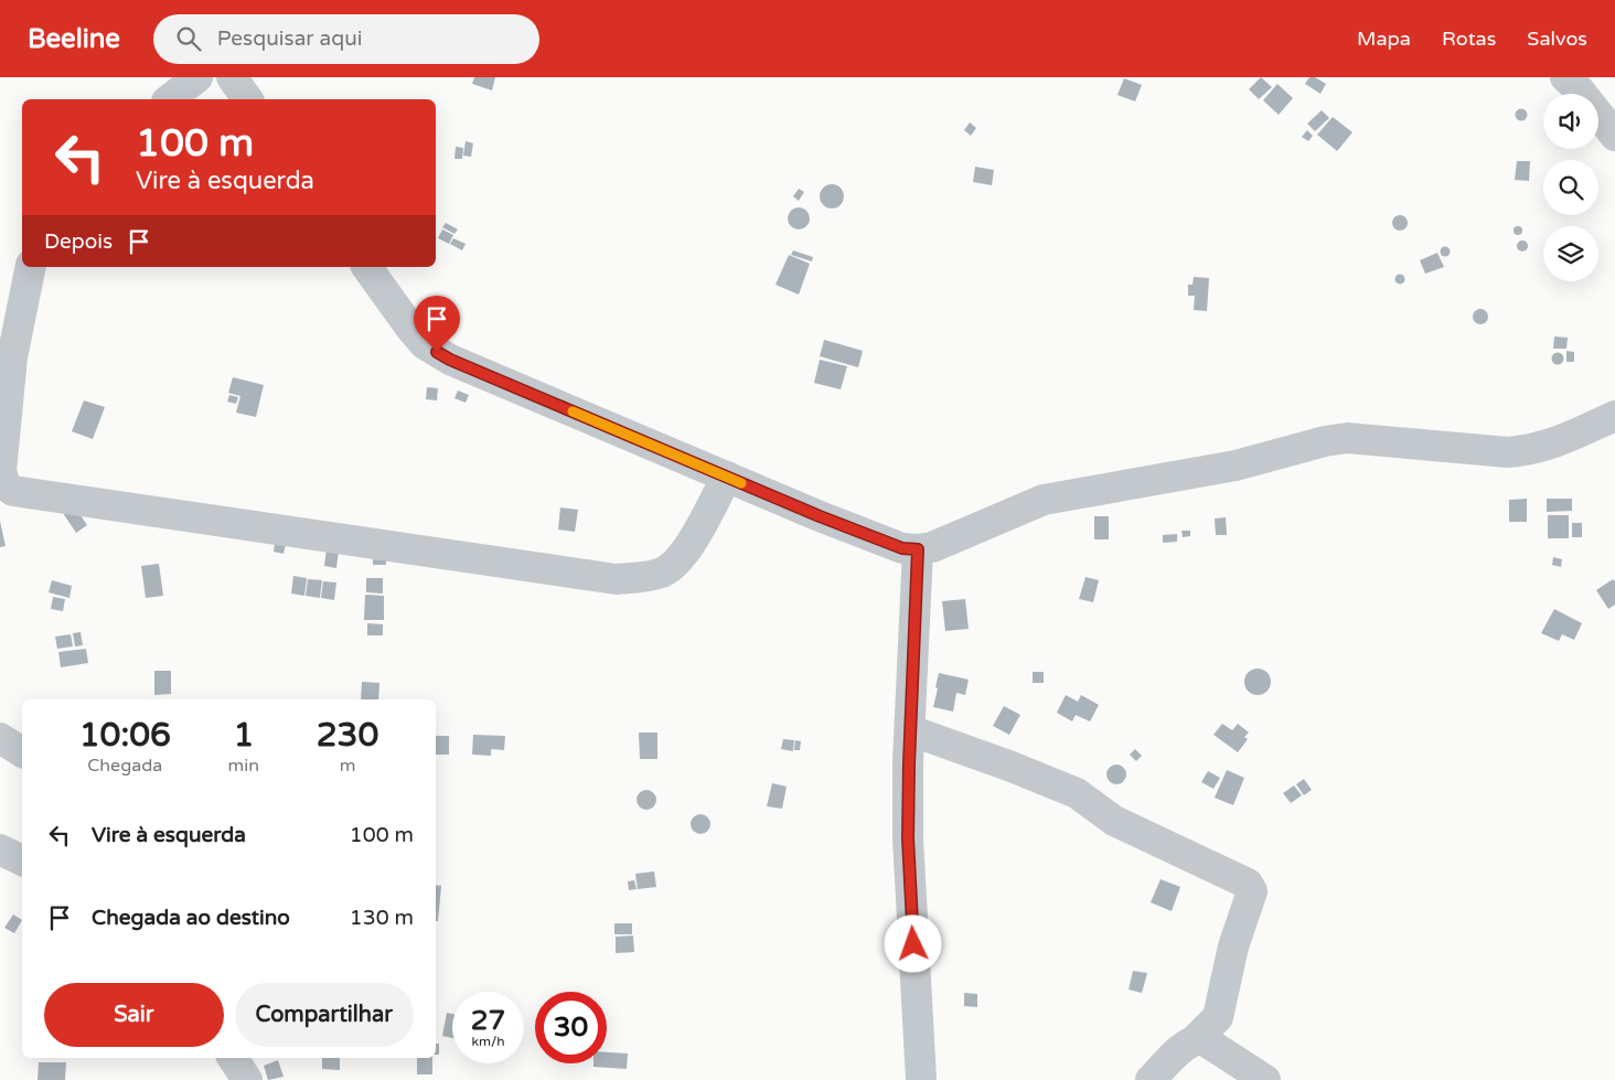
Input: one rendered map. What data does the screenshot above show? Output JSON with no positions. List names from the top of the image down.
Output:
{
  "page": {
    "header": "Beeline",
    "search": "Pesquisar aqui",
    "nav": ["Mapa", "Rotas", "Salvos"],
    "turn": ["100 m", "Vire à esquerda"],
    "then": "Depois",
    "eta": [
      "10:06",
      "Chegada",
      "1",
      "min",
      "230",
      "m"
    ],
    "list": [
      {
        "name": "Vire à esquerda",
        "value": "100 m"
      },
      {
        "name": "Chegada ao destino",
        "value": "130 m"
      }
    ],
    "buttons": ["Sair", "Compartilhar"],
    "speed": "27 km/h",
    "limit": "30"
  }
}
